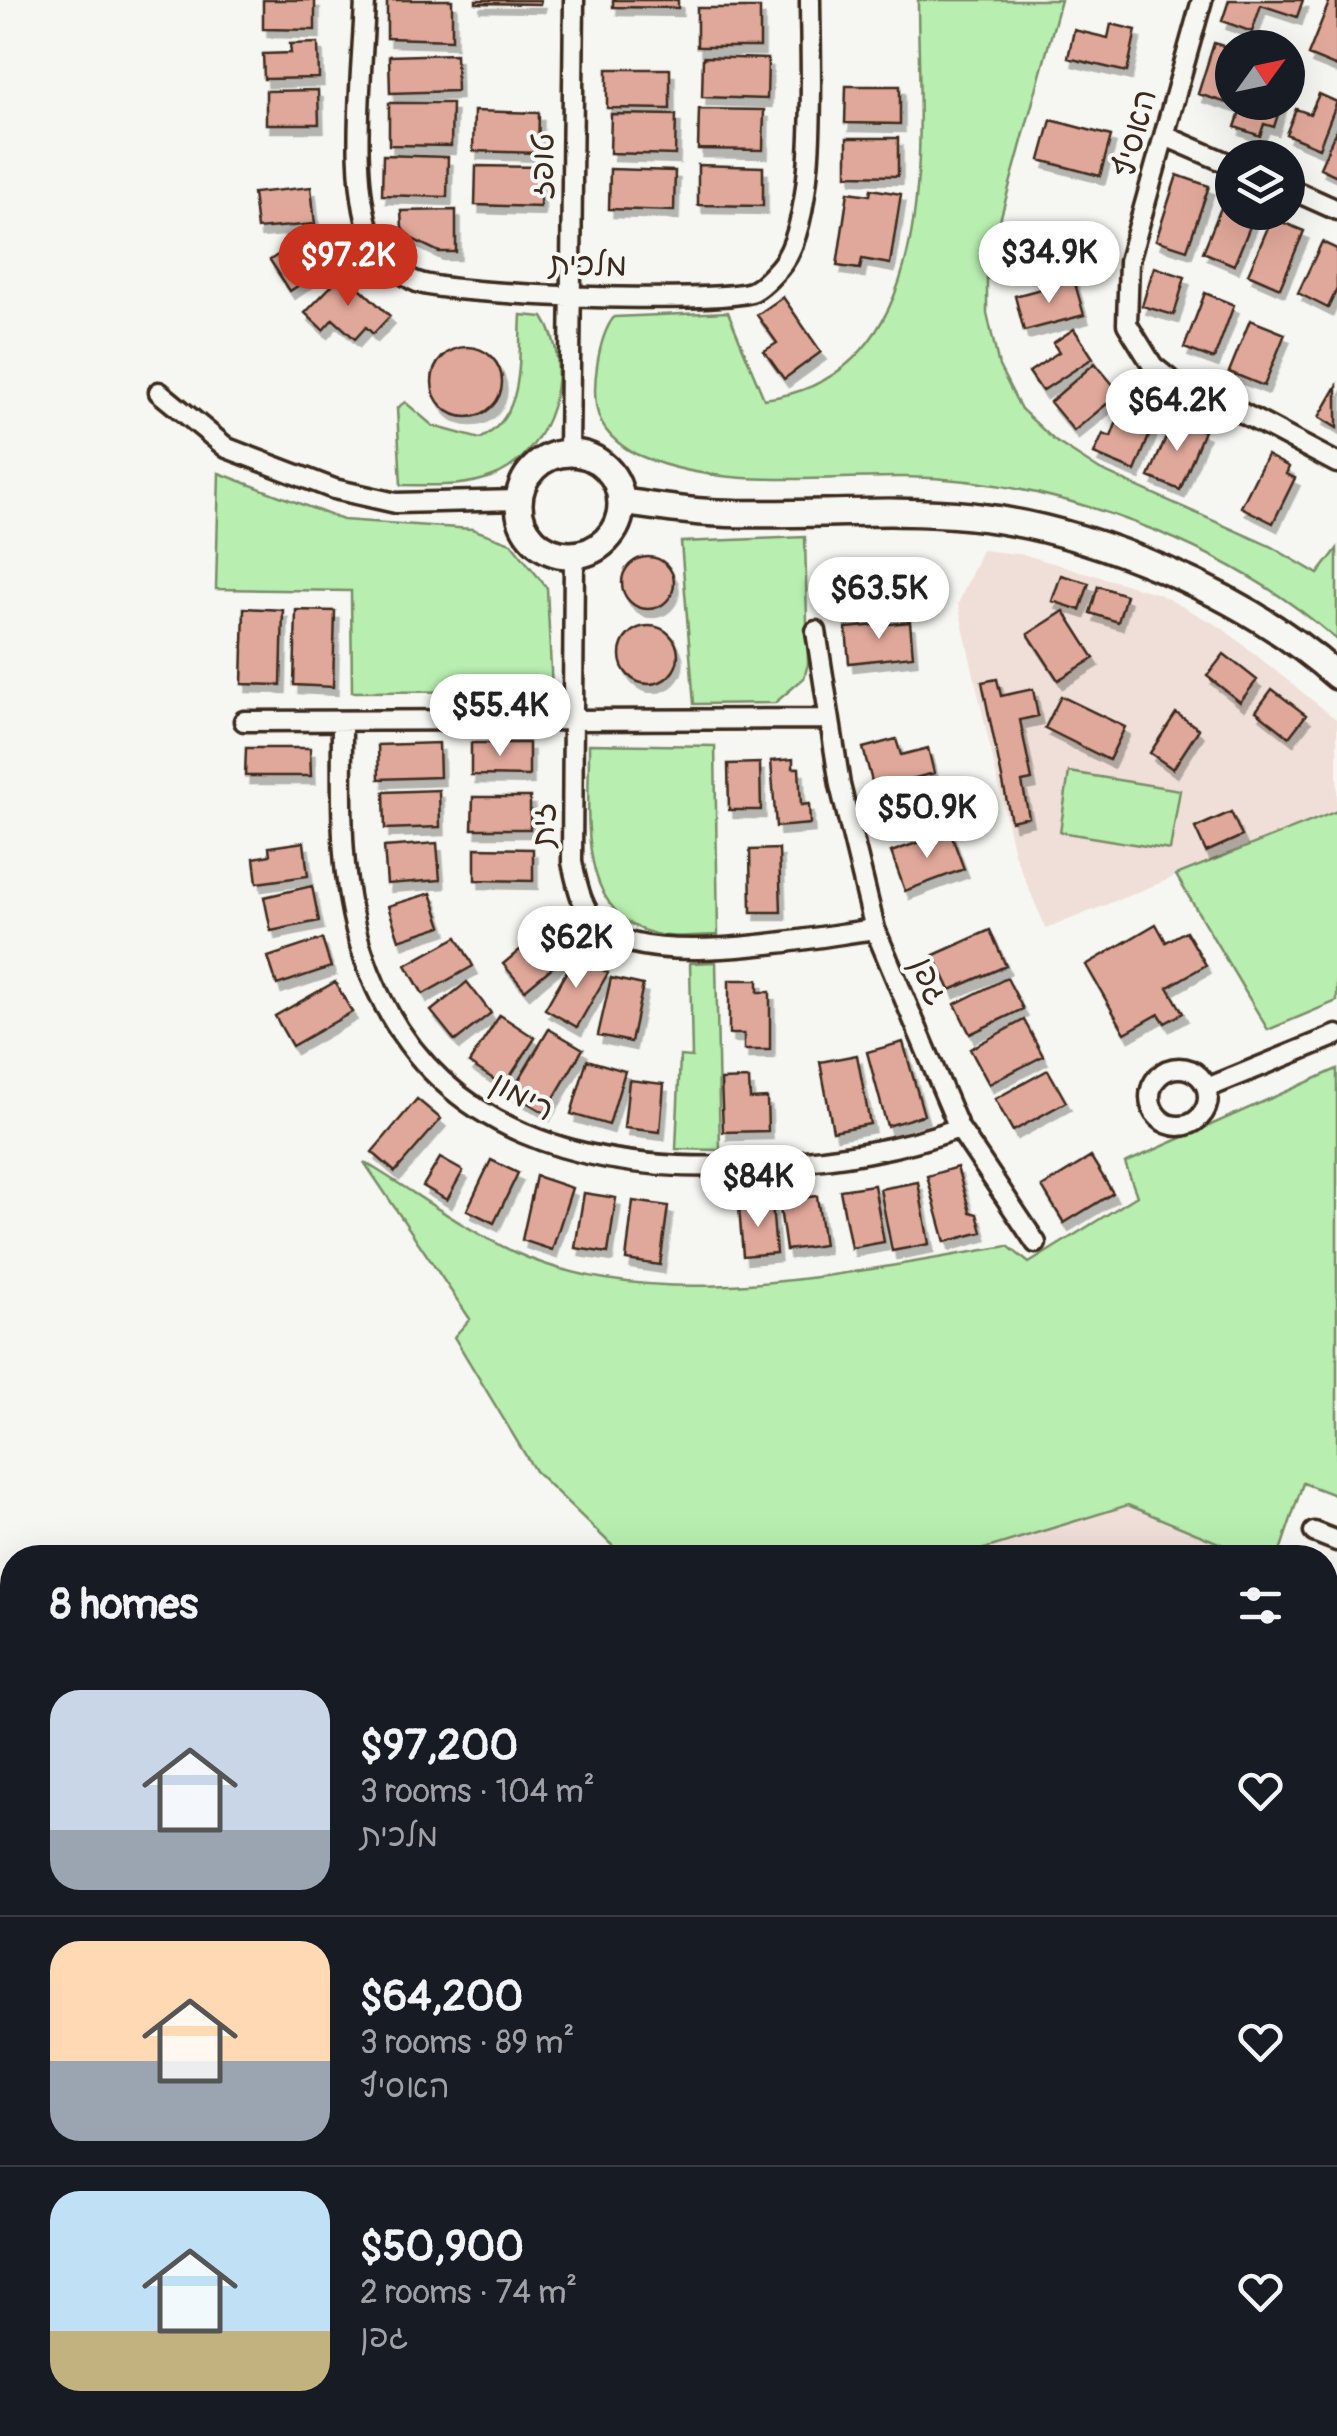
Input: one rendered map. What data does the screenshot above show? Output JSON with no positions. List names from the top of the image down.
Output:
{
  "streets": {
    "street": [
      "האסיף",
      "טופז",
      "מלכית",
      "זית",
      "גפן",
      "רימון"
    ]
  },
  "crossings": [
    ["טופז", "מלכית"],
    ["טופז", "זית"],
    ["זית", "גפן"],
    ["גפן", "רימון"]
  ],
  "north": "top right",
  "page": {
    "price": [
      "$34.9K",
      "$97.2K",
      "$64.2K",
      "$63.5K",
      "$55.4K",
      "$50.9K",
      "$62K",
      "$84K"
    ],
    "heading": "8 homes",
    "list": [
      {
        "name": "$97,200",
        "note": "3 rooms · 104 m² · מלכית"
      },
      {
        "name": "$64,200",
        "note": "3 rooms · 89 m² · האסיף"
      },
      {
        "name": "$50,900",
        "note": "2 rooms · 74 m² · גפן"
      }
    ]
  }
}
